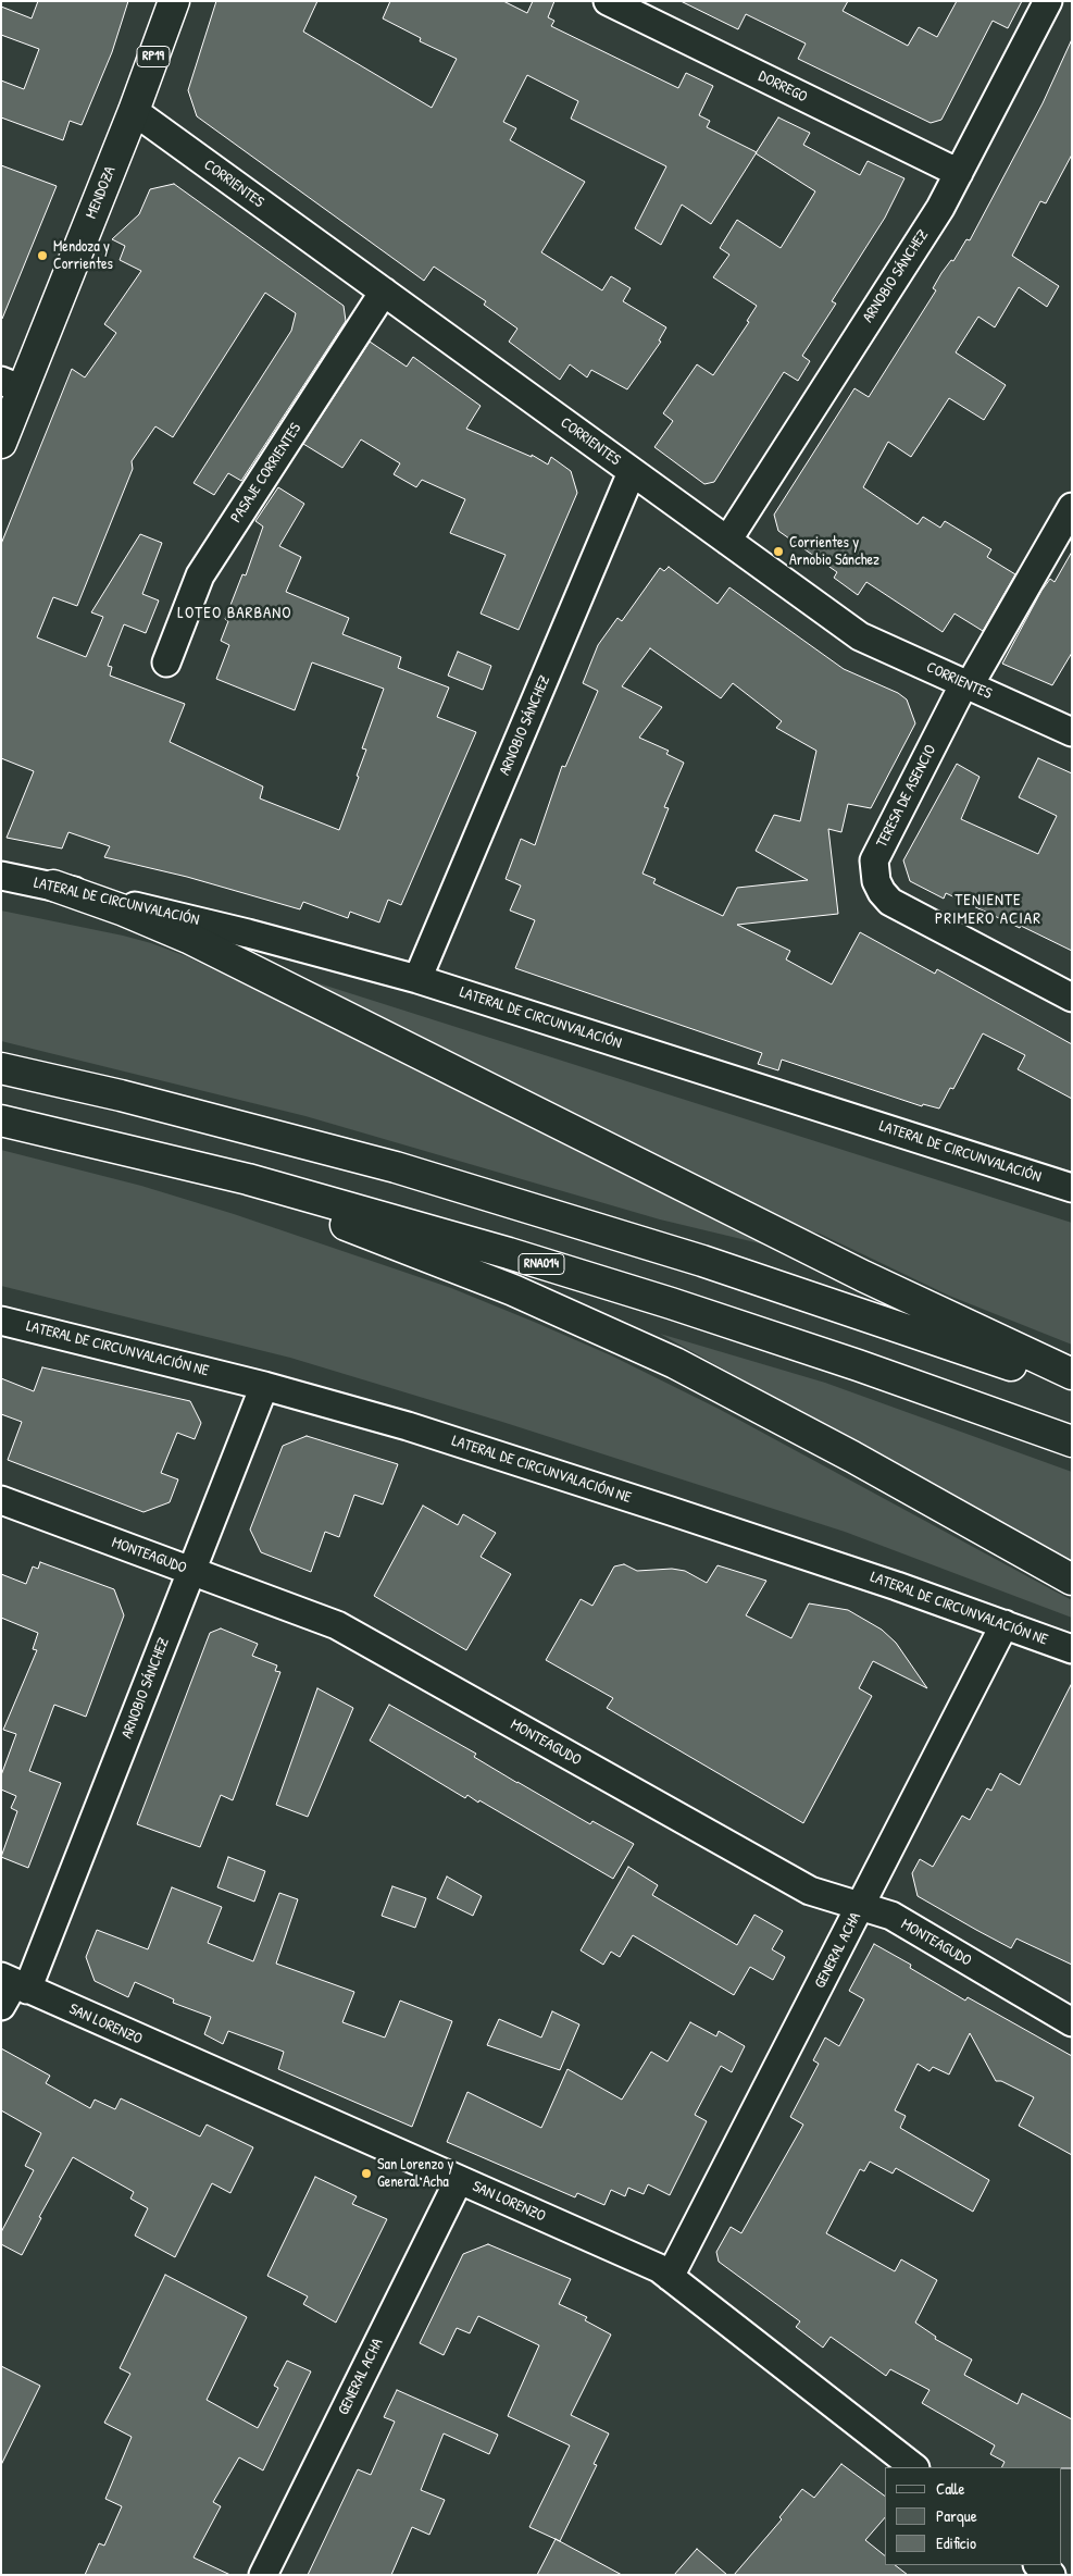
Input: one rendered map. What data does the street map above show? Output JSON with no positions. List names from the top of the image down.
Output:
{
  "streets": {
    "main road": ["RP19", "MENDOZA", "RNA014"],
    "street": [
      "DORREGO",
      "CORRIENTES",
      "ARNOBIO SÁNCHEZ",
      "PASAJE CORRIENTES",
      "TERESA DE ASENCIO",
      "LATERAL DE CIRCUNVALACIÓN",
      "LATERAL DE CIRCUNVALACIÓN NE",
      "MONTEAGUDO",
      "GENERAL ACHA",
      "SAN LORENZO"
    ]
  },
  "crossings": [
    ["DORREGO", "ARNOBIO SÁNCHEZ"],
    ["CORRIENTES", "MENDOZA"],
    ["CORRIENTES", "ARNOBIO SÁNCHEZ"],
    ["CORRIENTES", "PASAJE CORRIENTES"],
    ["CORRIENTES", "TERESA DE ASENCIO"],
    ["ARNOBIO SÁNCHEZ", "LATERAL DE CIRCUNVALACIÓN"],
    ["ARNOBIO SÁNCHEZ", "LATERAL DE CIRCUNVALACIÓN NE"],
    ["ARNOBIO SÁNCHEZ", "MONTEAGUDO"],
    ["ARNOBIO SÁNCHEZ", "SAN LORENZO"],
    ["LATERAL DE CIRCUNVALACIÓN NE", "GENERAL ACHA"],
    ["MONTEAGUDO", "GENERAL ACHA"],
    ["GENERAL ACHA", "SAN LORENZO"]
  ],
  "districts": ["LOTEO BARBANO", "TENIENTE PRIMERO ACIAR"],
  "places": ["Mendoza y Corrientes", "Corrientes y Arnobio Sánchez", "San Lorenzo y General Acha"],
  "legend": ["Calle", "Parque", "Edificio"]
}
